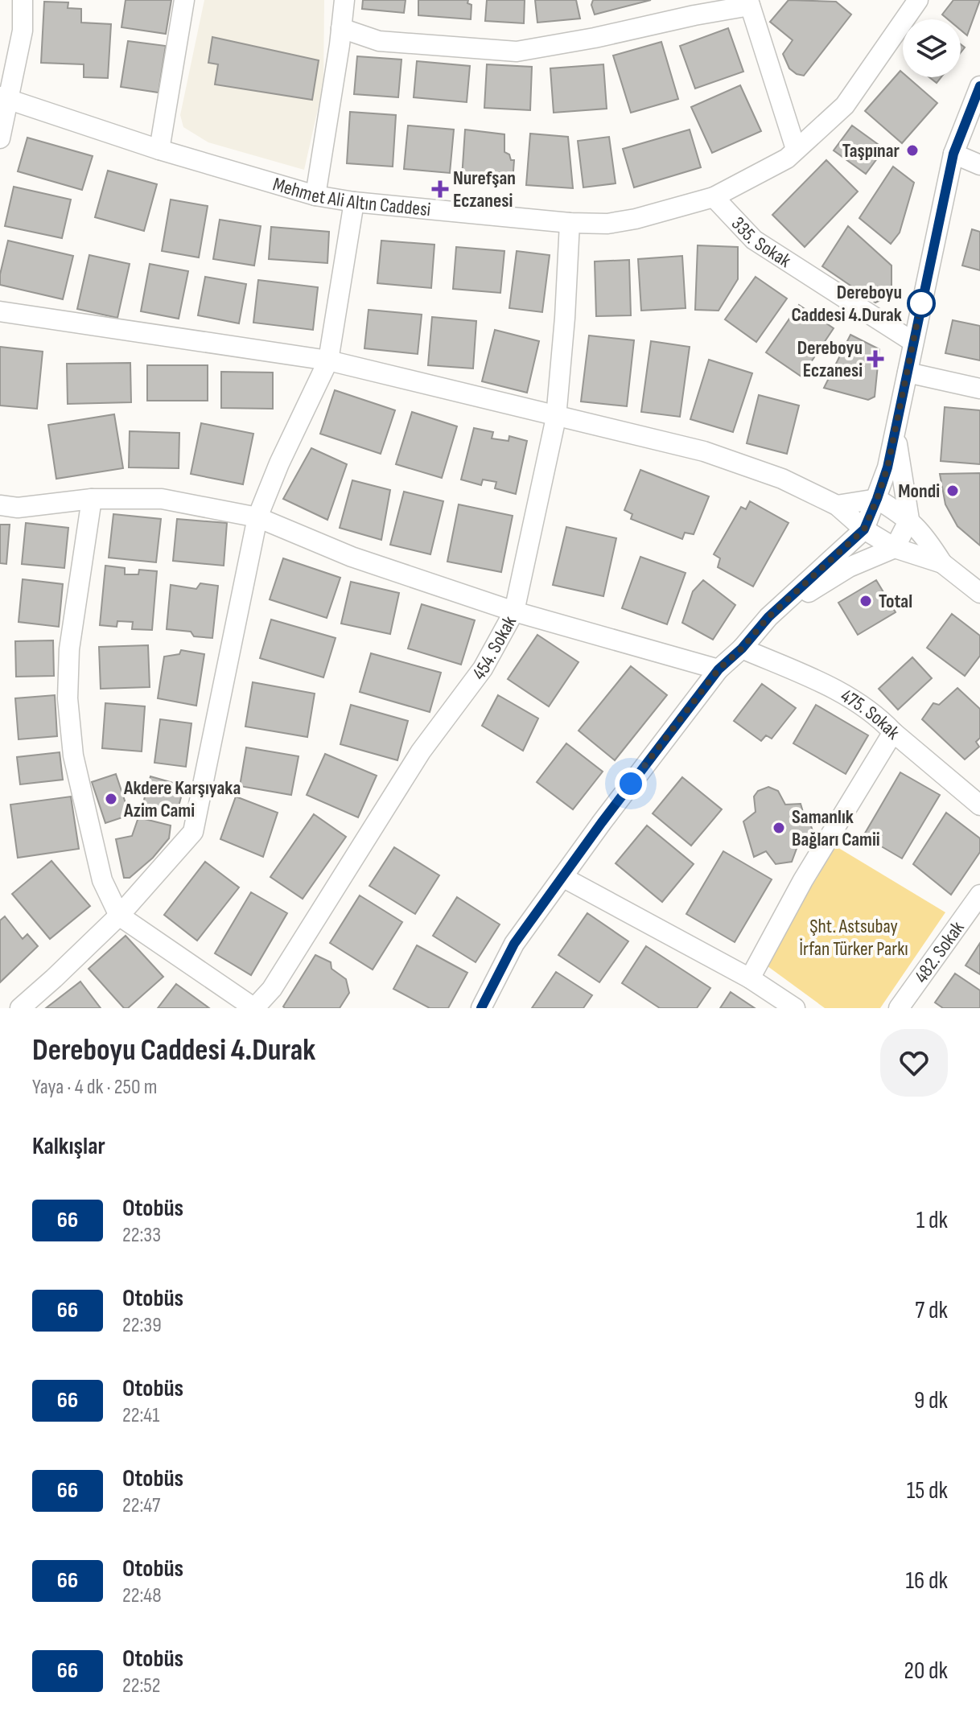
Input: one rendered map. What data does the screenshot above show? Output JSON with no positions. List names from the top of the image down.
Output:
{
  "streets": {
    "street": [
      "Mehmet Ali Altın Caddesi",
      "335. Sokak",
      "454. Sokak",
      "475. Sokak",
      "482. Sokak"
    ]
  },
  "crossings": [
    ["Mehmet Ali Altın Caddesi", "335. Sokak"],
    ["Mehmet Ali Altın Caddesi", "454. Sokak"]
  ],
  "parks": ["Şht. Astsubay İrfan Türker Parkı"],
  "places": {
    "other": [
      "Taşpınar",
      "Dereboyu Caddesi 4.Durak",
      "Mondi",
      "Total",
      "Akdere Karşıyaka Azim Cami",
      "Samanlık Bağları Camii"
    ],
    "health": ["Nurefşan Eczanesi", "Dereboyu Eczanesi"]
  },
  "lines": ["bus line 66"],
  "page": {
    "heading": [
      ["Dereboyu Caddesi 4.Durak", "Yaya · 4 dk · 250 m"],
      "Kalkışlar"
    ],
    "list": [
      {
        "mark": "66",
        "name": "Otobüs",
        "note": "22:33",
        "value": "1 dk"
      },
      {
        "mark": "66",
        "name": "Otobüs",
        "note": "22:39",
        "value": "7 dk"
      },
      {
        "mark": "66",
        "name": "Otobüs",
        "note": "22:41",
        "value": "9 dk"
      },
      {
        "mark": "66",
        "name": "Otobüs",
        "note": "22:47",
        "value": "15 dk"
      },
      {
        "mark": "66",
        "name": "Otobüs",
        "note": "22:48",
        "value": "16 dk"
      },
      {
        "mark": "66",
        "name": "Otobüs",
        "note": "22:52",
        "value": "20 dk"
      }
    ]
  }
}
